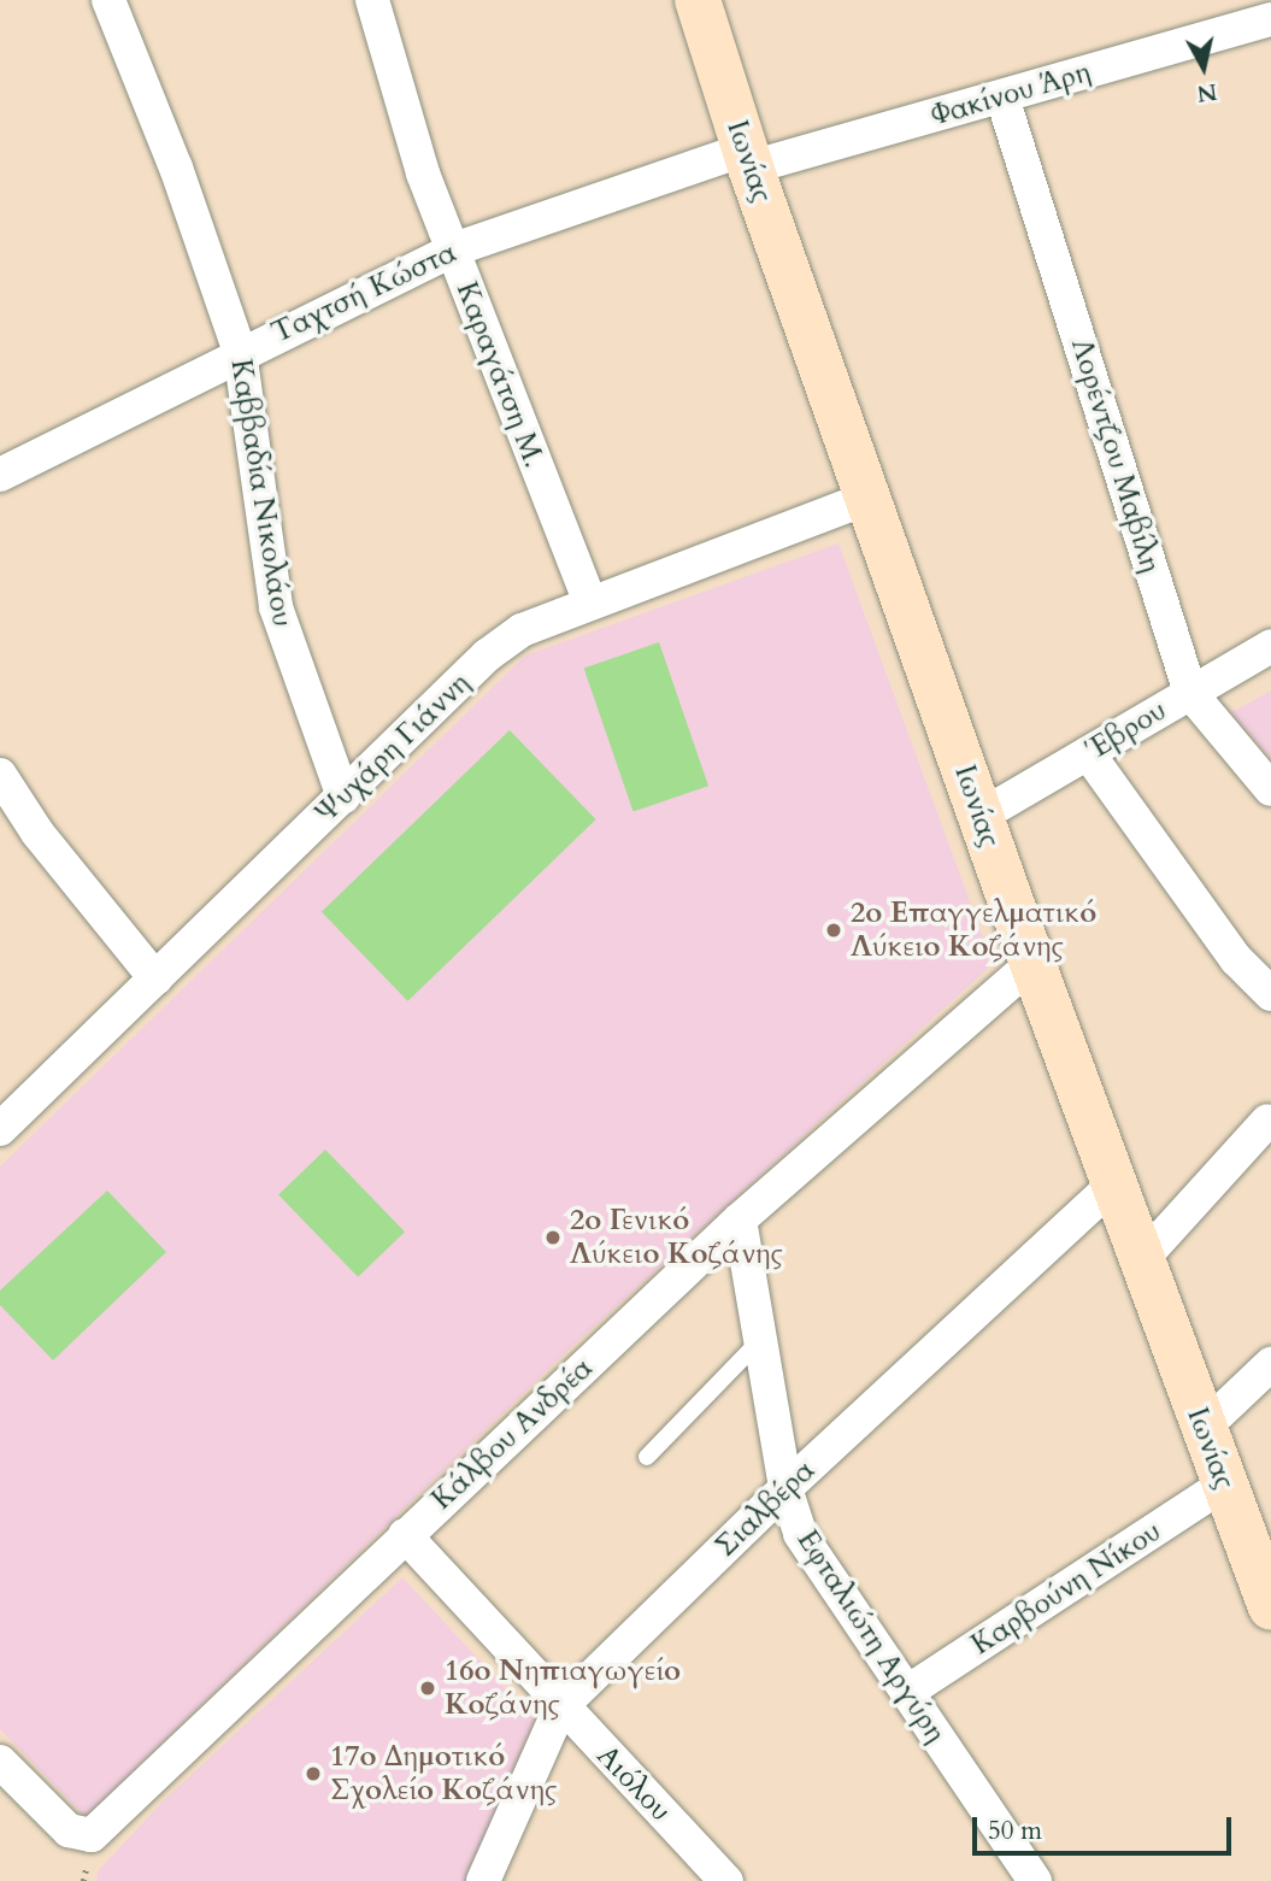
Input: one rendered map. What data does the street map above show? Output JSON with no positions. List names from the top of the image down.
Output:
{
  "streets": {
    "main road": ["Ιωνίας"],
    "street": [
      "Φακίνου Άρη",
      "Ταχτσή Κώστα",
      "Καραγάτση Μ.",
      "Λορέντζου Μαβίλη",
      "Καββαδία Νικολάου",
      "Έβρου",
      "Ψυχάρη Γιάννη",
      "Κάλβου Ανδρέα",
      "Σιαλβέρα",
      "Καρβούνη Νίκου",
      "Εφταλιώτη Αργύρη",
      "Αιόλου"
    ]
  },
  "crossings": [
    ["Φακίνου Άρη", "Ιωνίας"],
    ["Φακίνου Άρη", "Ταχτσή Κώστα"],
    ["Φακίνου Άρη", "Λορέντζου Μαβίλη"],
    ["Ιωνίας", "Ταχτσή Κώστα"],
    ["Ιωνίας", "Έβρου"],
    ["Ιωνίας", "Ψυχάρη Γιάννη"],
    ["Ιωνίας", "Κάλβου Ανδρέα"],
    ["Ιωνίας", "Σιαλβέρα"],
    ["Ιωνίας", "Καρβούνη Νίκου"],
    ["Ταχτσή Κώστα", "Καραγάτση Μ."],
    ["Ταχτσή Κώστα", "Καββαδία Νικολάου"],
    ["Καραγάτση Μ.", "Ψυχάρη Γιάννη"],
    ["Λορέντζου Μαβίλη", "Έβρου"],
    ["Καββαδία Νικολάου", "Ψυχάρη Γιάννη"],
    ["Κάλβου Ανδρέα", "Εφταλιώτη Αργύρη"],
    ["Κάλβου Ανδρέα", "Αιόλου"],
    ["Σιαλβέρα", "Εφταλιώτη Αργύρη"],
    ["Σιαλβέρα", "Αιόλου"],
    ["Καρβούνη Νίκου", "Εφταλιώτη Αργύρη"]
  ],
  "places": [
    "2ο Επαγγελματικό Λύκειο Κοζάνης",
    "2ο Γενικό Λύκειο Κοζάνης",
    "16ο Νηπιαγωγείο Κοζάνης",
    "17ο Δημοτικό Σχολείο Κοζάνης"
  ],
  "scale_bar": "50 m",
  "north": "bottom"
}
